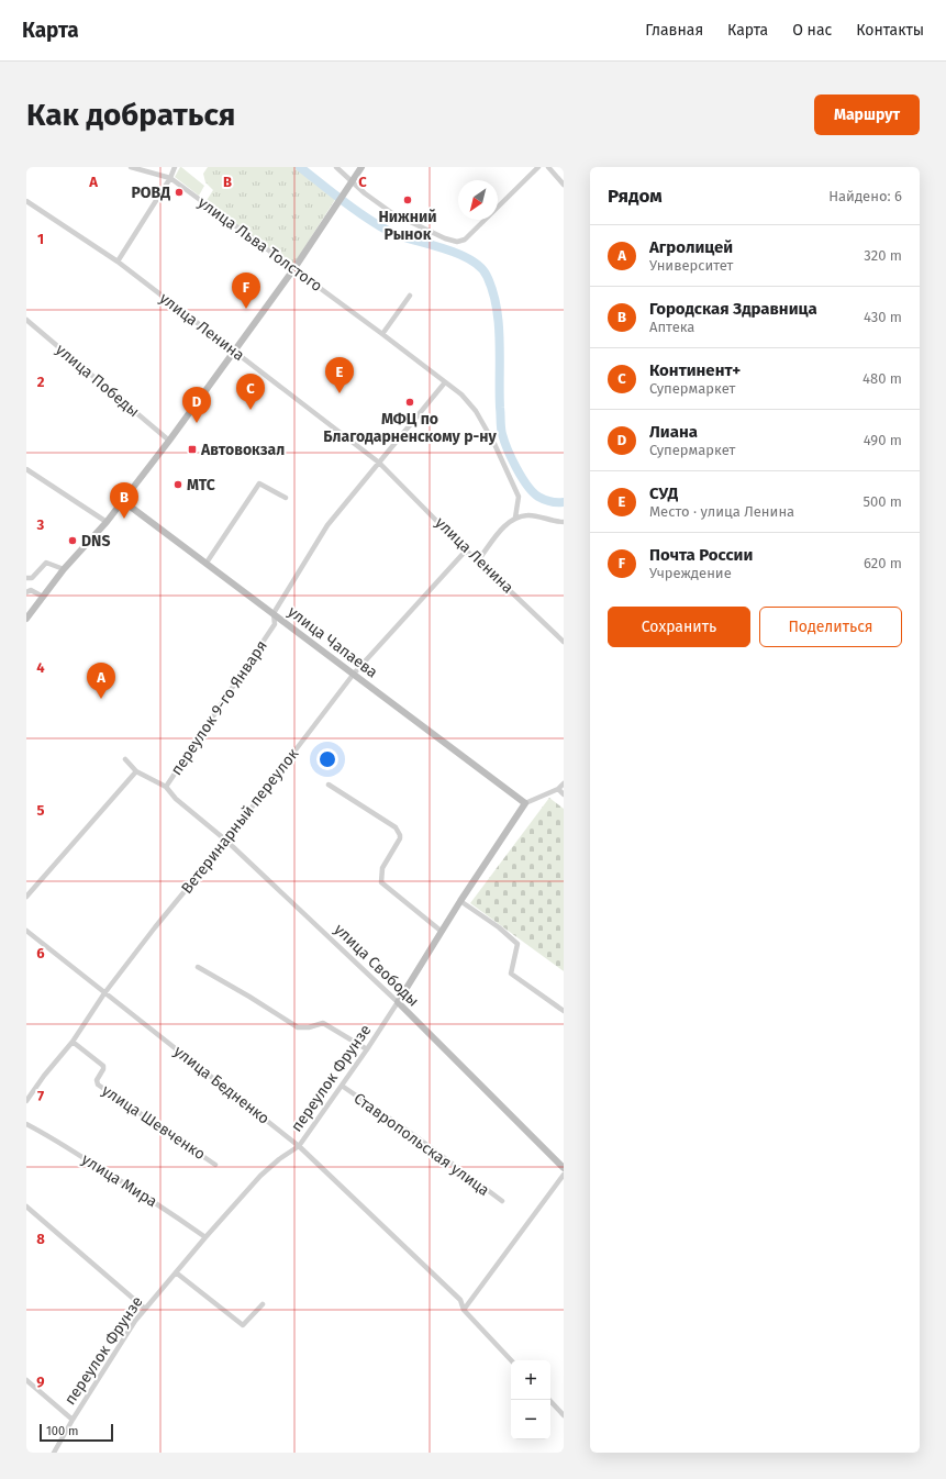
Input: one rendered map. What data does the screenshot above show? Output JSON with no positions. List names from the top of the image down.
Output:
{
  "streets": {
    "main road": ["улица Чапаева", "улица Свободы", "переулок Фрунзе"],
    "street": [
      "улица Льва Толстого",
      "улица Ленина",
      "улица Победы",
      "переулок 9-го Января",
      "Ветеринарный переулок",
      "улица Бедненко",
      "улица Шевченко",
      "Ставропольская улица",
      "улица Мира"
    ]
  },
  "crossings": [
    ["улица Льва Толстого", "переулок 9-го Января"],
    ["улица Ленина", "переулок 9-го Января"],
    ["улица Ленина", "Ветеринарный переулок"],
    ["улица Чапаева", "переулок 9-го Января"],
    ["улица Чапаева", "Ветеринарный переулок"],
    ["улица Чапаева", "переулок Фрунзе"],
    ["переулок 9-го Января", "улица Свободы"],
    ["Ветеринарный переулок", "улица Свободы"],
    ["Ветеринарный переулок", "улица Бедненко"],
    ["Ветеринарный переулок", "улица Шевченко"],
    ["улица Свободы", "переулок Фрунзе"],
    ["переулок Фрунзе", "улица Бедненко"],
    ["переулок Фрунзе", "Ставропольская улица"],
    ["переулок Фрунзе", "улица Мира"]
  ],
  "places": {
    "other": [
      "РОВД",
      "Нижний Рынок",
      "МФЦ по Благодарненскому р-ну",
      "МТС",
      "DNS"
    ],
    "transit": ["Автовокзал"]
  },
  "scale_bar": "100 m",
  "north": "bottom left",
  "page": {
    "header": "Карта",
    "nav": [
      "Главная",
      "Карта",
      "О нас",
      "Контакты"
    ],
    "buttons": [
      "Маршрут",
      ["Сохранить", "Поделиться"]
    ],
    "title": "Как добраться",
    "heading": ["Рядом", "Найдено: 6"],
    "list": [
      {
        "mark": "A",
        "name": "Агролицей",
        "note": "Университет",
        "value": "320 m"
      },
      {
        "mark": "B",
        "name": "Городская Здравница",
        "note": "Аптека",
        "value": "430 m"
      },
      {
        "mark": "C",
        "name": "Континент+",
        "note": "Супермаркет",
        "value": "480 m"
      },
      {
        "mark": "D",
        "name": "Лиана",
        "note": "Супермаркет",
        "value": "490 m"
      },
      {
        "mark": "E",
        "name": "СУД",
        "note": "Место · улица Ленина",
        "value": "500 m"
      },
      {
        "mark": "F",
        "name": "Почта России",
        "note": "Учреждение",
        "value": "620 m"
      }
    ],
    "pins": [
      "F",
      "E",
      "C",
      "D",
      "B",
      "A"
    ],
    "map_buttons": ["+", "−"],
    "scale": "100 m"
  },
  "grid": {
    "columns": ["A", "B", "C"],
    "rows": [
      "1",
      "2",
      "3",
      "4",
      "5",
      "6",
      "7",
      "8",
      "9"
    ]
  }
}
